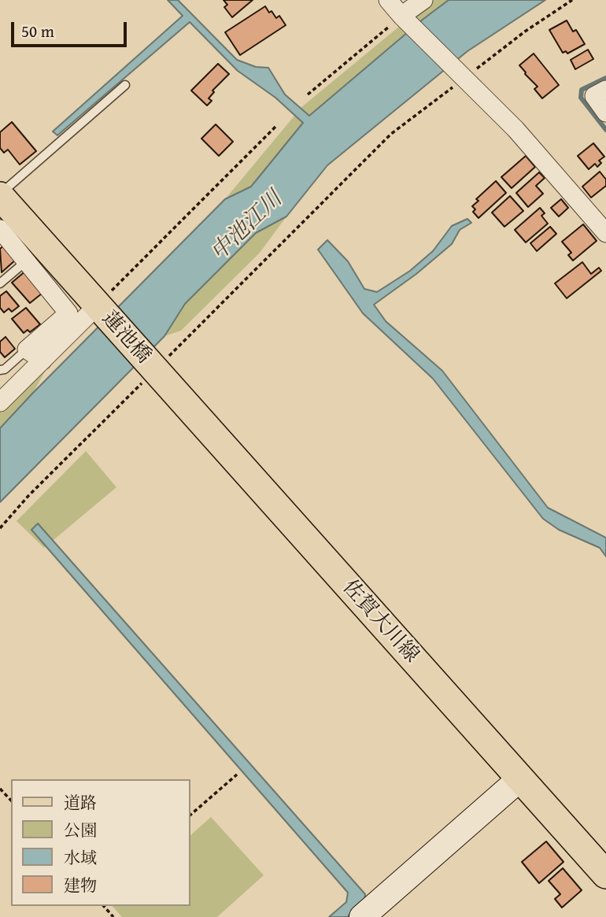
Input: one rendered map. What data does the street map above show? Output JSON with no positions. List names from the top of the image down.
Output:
{
  "streets": {
    "main road": ["蓮池橋", "佐賀大川線"]
  },
  "crossings": [
    ["蓮池橋", "佐賀大川線"]
  ],
  "water": ["中池江川"],
  "legend": [
    "道路",
    "公園",
    "水域",
    "建物"
  ],
  "scale_bar": "50 m"
}
